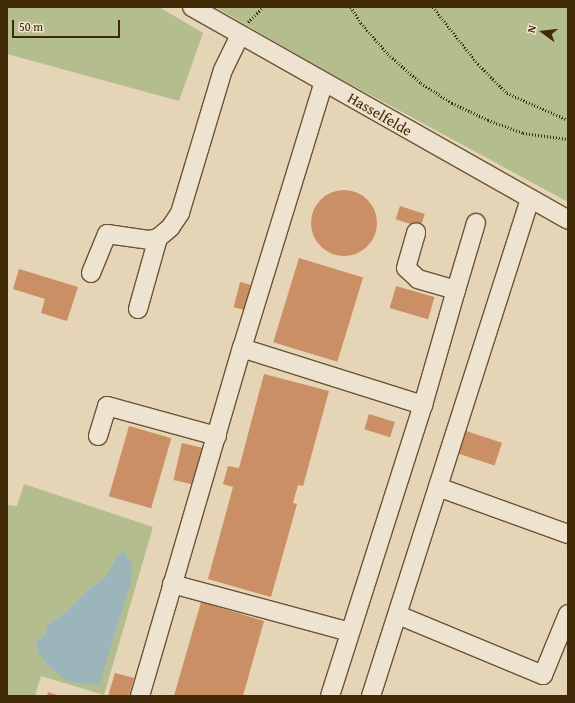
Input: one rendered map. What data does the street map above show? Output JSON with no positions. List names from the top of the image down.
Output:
{
  "streets": {
    "street": ["Hasselfelde"]
  },
  "scale_bar": "50 m",
  "north": "left"
}
